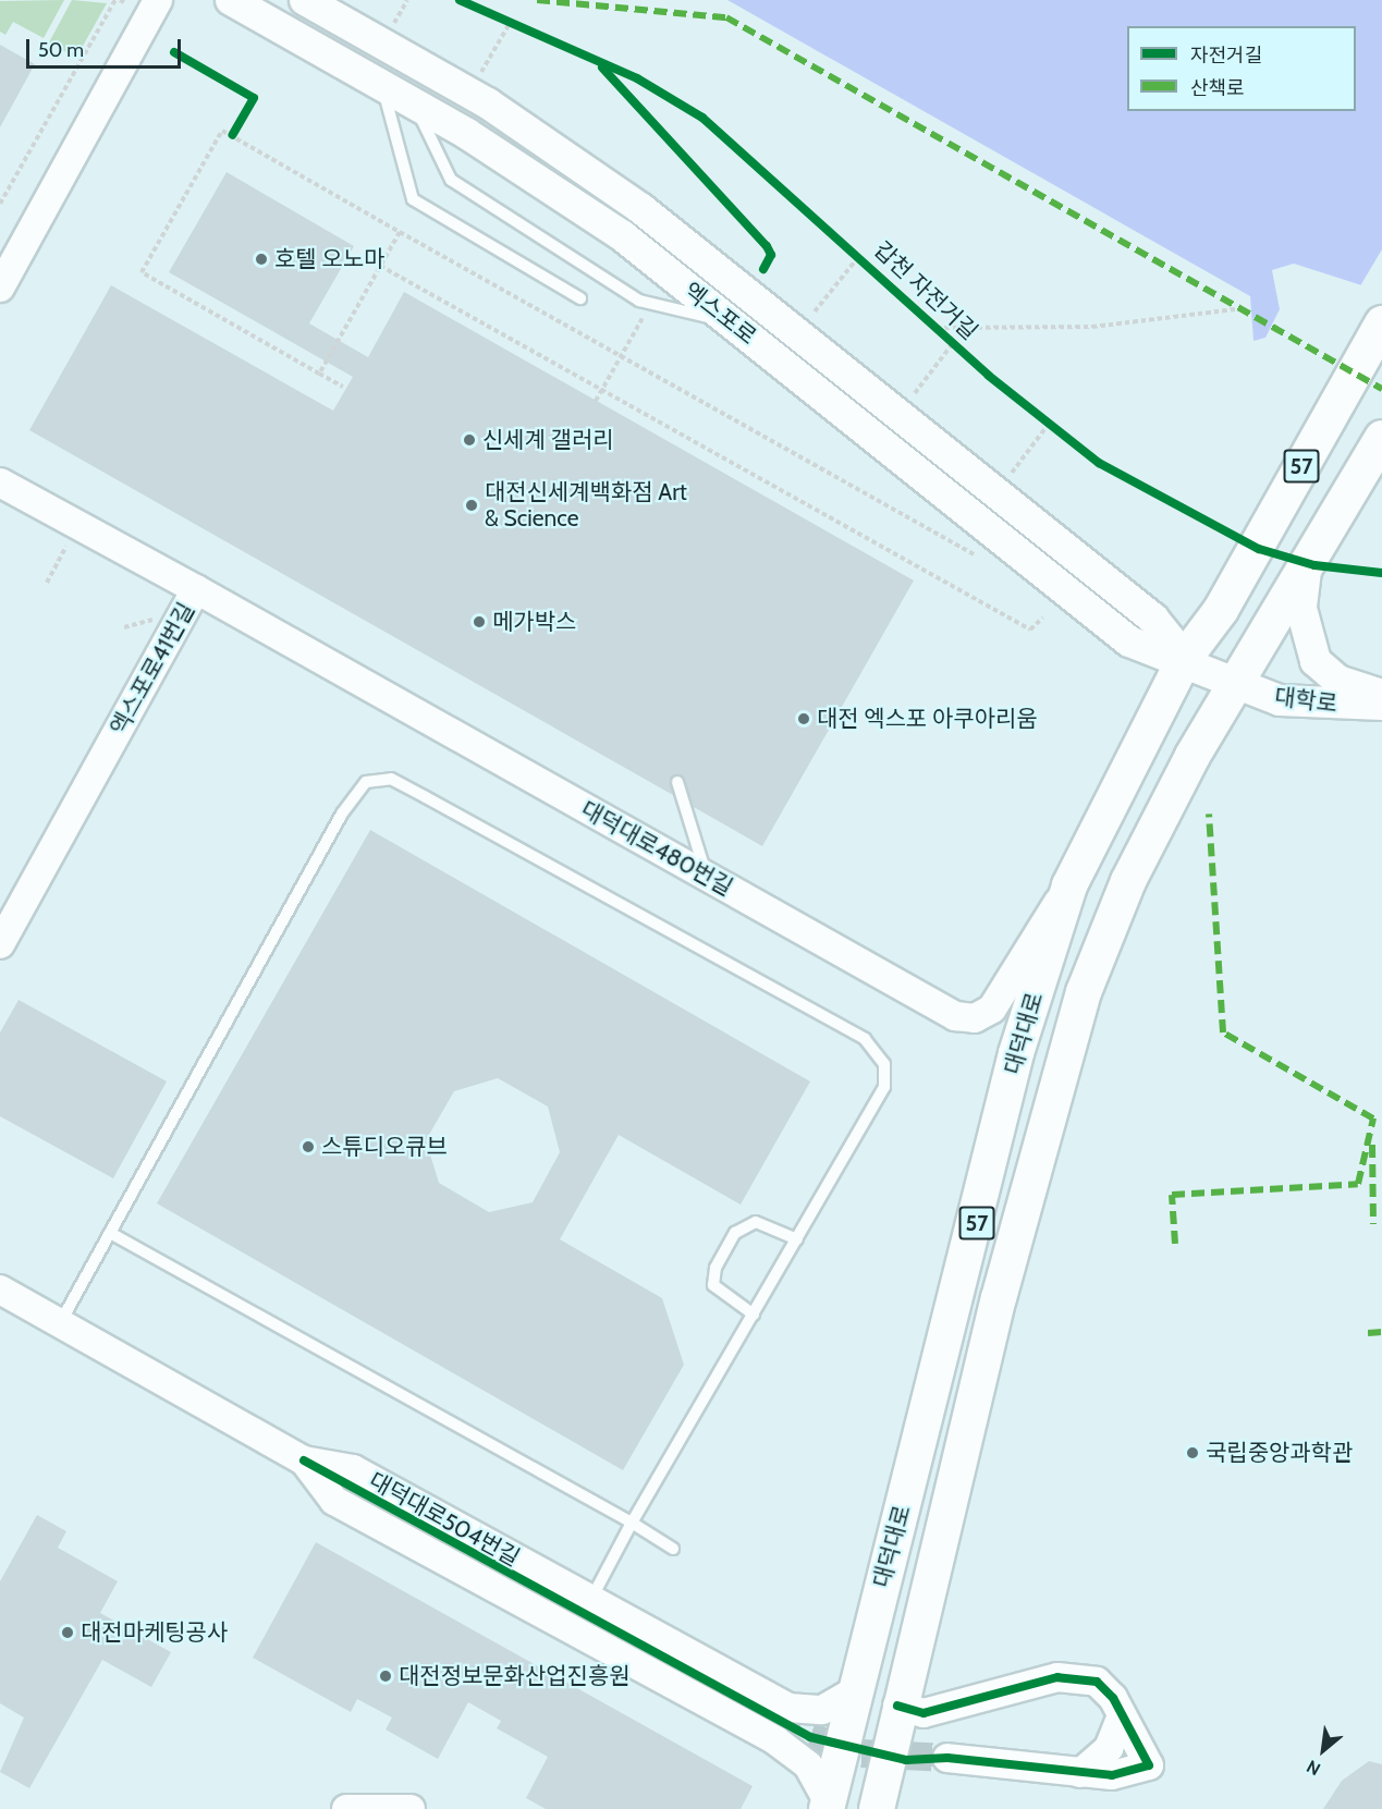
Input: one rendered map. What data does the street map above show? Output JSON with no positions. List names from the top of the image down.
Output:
{
  "streets": {
    "main road": [
      "엑스포로",
      "57",
      "대학로",
      "대덕대로"
    ],
    "street": ["엑스포로41번길", "대덕대로480번길", "대덕대로504번길"],
    "cycle path": ["갑천 자전거길"]
  },
  "crossings": [
    ["엑스포로", "대학로"],
    ["엑스포로", "대덕대로"],
    ["엑스포로41번길", "대덕대로480번길"],
    ["대학로", "대덕대로"],
    ["대덕대로480번길", "대덕대로"],
    ["대덕대로", "대덕대로504번길"]
  ],
  "places": [
    "호텔 오노마",
    "신세계 갤러리",
    "대전신세계백화점 Art & Science",
    "메가박스",
    "대전 엑스포 아쿠아리움",
    "스튜디오큐브",
    "국립중앙과학관",
    "대전마케팅공사",
    "대전정보문화산업진흥원"
  ],
  "legend": ["자전거길", "산책로"],
  "scale_bar": "50 m",
  "north": "bottom left"
}
